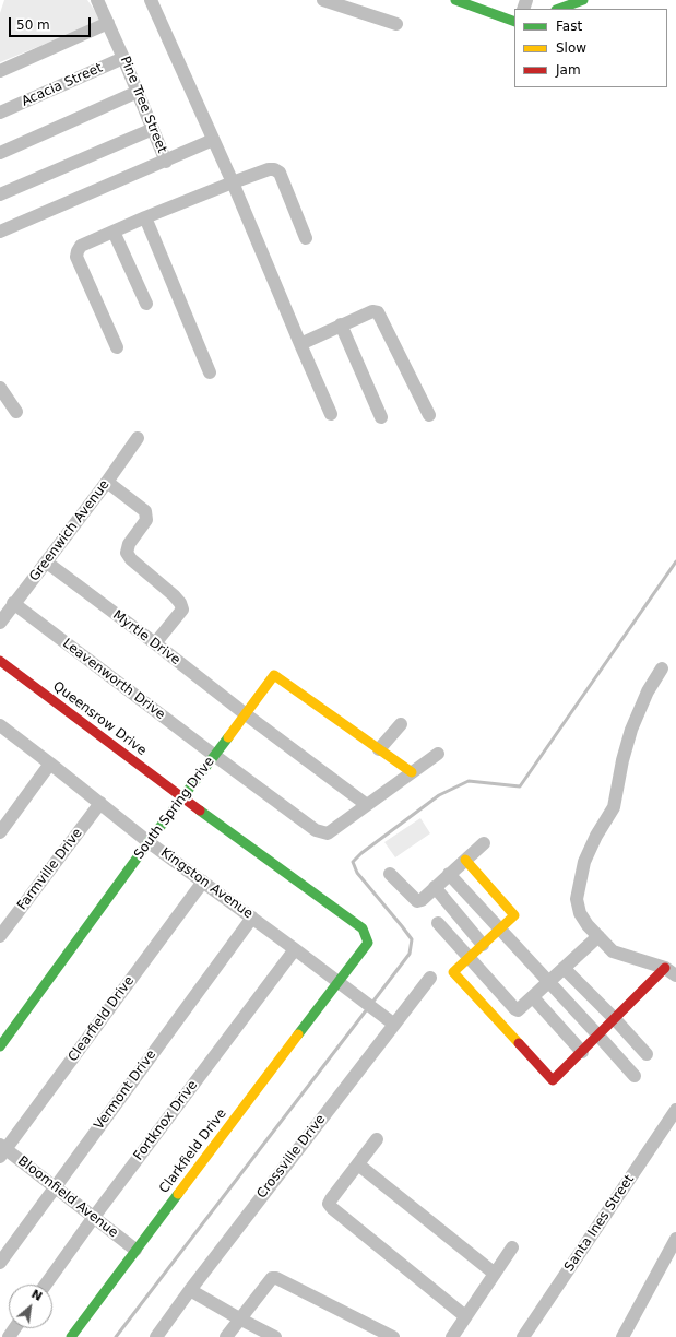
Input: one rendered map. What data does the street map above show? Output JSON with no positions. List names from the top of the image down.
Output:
{
  "streets": {
    "street": [
      "Acacia Street",
      "Pine Tree Street",
      "Greenwich Avenue",
      "Myrtle Drive",
      "Leavenworth Drive",
      "Queensrow Drive",
      "South Spring Drive",
      "Farmville Drive",
      "Kingston Avenue",
      "Clearfield Drive",
      "Vermont Drive",
      "Fortknox Drive",
      "Clarkfield Drive",
      "Crossville Drive",
      "Bloomfield Avenue",
      "Santa Ines Street"
    ]
  },
  "crossings": [
    ["Acacia Street", "Pine Tree Street"],
    ["Greenwich Avenue", "Myrtle Drive"],
    ["Greenwich Avenue", "Leavenworth Drive"],
    ["Myrtle Drive", "Leavenworth Drive"],
    ["Myrtle Drive", "South Spring Drive"],
    ["Leavenworth Drive", "South Spring Drive"],
    ["Queensrow Drive", "South Spring Drive"],
    ["Queensrow Drive", "Kingston Avenue"],
    ["Queensrow Drive", "Clarkfield Drive"],
    ["South Spring Drive", "Kingston Avenue"],
    ["Farmville Drive", "Kingston Avenue"],
    ["Kingston Avenue", "Clearfield Drive"],
    ["Kingston Avenue", "Vermont Drive"],
    ["Kingston Avenue", "Fortknox Drive"],
    ["Kingston Avenue", "Clarkfield Drive"],
    ["Kingston Avenue", "Crossville Drive"],
    ["Clearfield Drive", "Bloomfield Avenue"],
    ["Vermont Drive", "Bloomfield Avenue"],
    ["Fortknox Drive", "Bloomfield Avenue"],
    ["Clarkfield Drive", "Bloomfield Avenue"]
  ],
  "legend": ["Fast", "Slow", "Jam"],
  "scale_bar": "50 m",
  "north": "top right"
}
